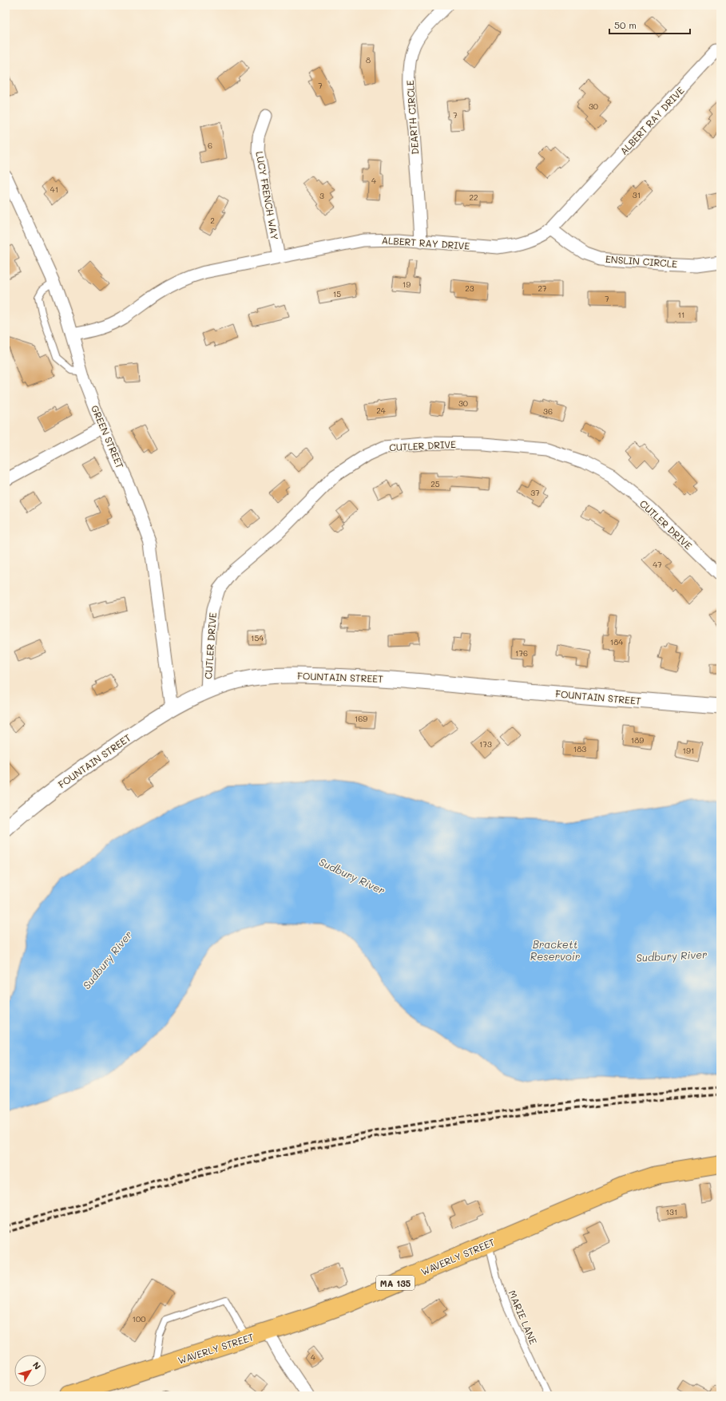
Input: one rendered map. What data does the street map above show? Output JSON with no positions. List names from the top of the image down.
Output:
{
  "streets": {
    "main road": ["WAVERLY STREET", "MA 135"],
    "street": [
      "DEARTH CIRCLE",
      "ALBERT RAY DRIVE",
      "LUCY FRENCH WAY",
      "ENSLIN CIRCLE",
      "GREEN STREET",
      "CUTLER DRIVE",
      "FOUNTAIN STREET"
    ],
    "lane": ["MARIE LANE"]
  },
  "crossings": [
    ["DEARTH CIRCLE", "ALBERT RAY DRIVE"],
    ["ALBERT RAY DRIVE", "LUCY FRENCH WAY"],
    ["ALBERT RAY DRIVE", "ENSLIN CIRCLE"],
    ["ALBERT RAY DRIVE", "GREEN STREET"],
    ["GREEN STREET", "FOUNTAIN STREET"],
    ["CUTLER DRIVE", "FOUNTAIN STREET"],
    ["WAVERLY STREET", "MARIE LANE"]
  ],
  "water": ["Sudbury River", "Brackett Reservoir"],
  "house_numbers": [
    "8",
    "7",
    "30",
    "7",
    "6",
    "4",
    "41",
    "31",
    "3",
    "22",
    "2",
    "19",
    "23",
    "27",
    "15",
    "7",
    "11",
    "30",
    "24",
    "36",
    "25",
    "37",
    "47",
    "154",
    "184",
    "176",
    "169",
    "189",
    "173",
    "183",
    "191",
    "131",
    "100",
    "4"
  ],
  "scale_bar": "50 m",
  "north": "top right"
}
